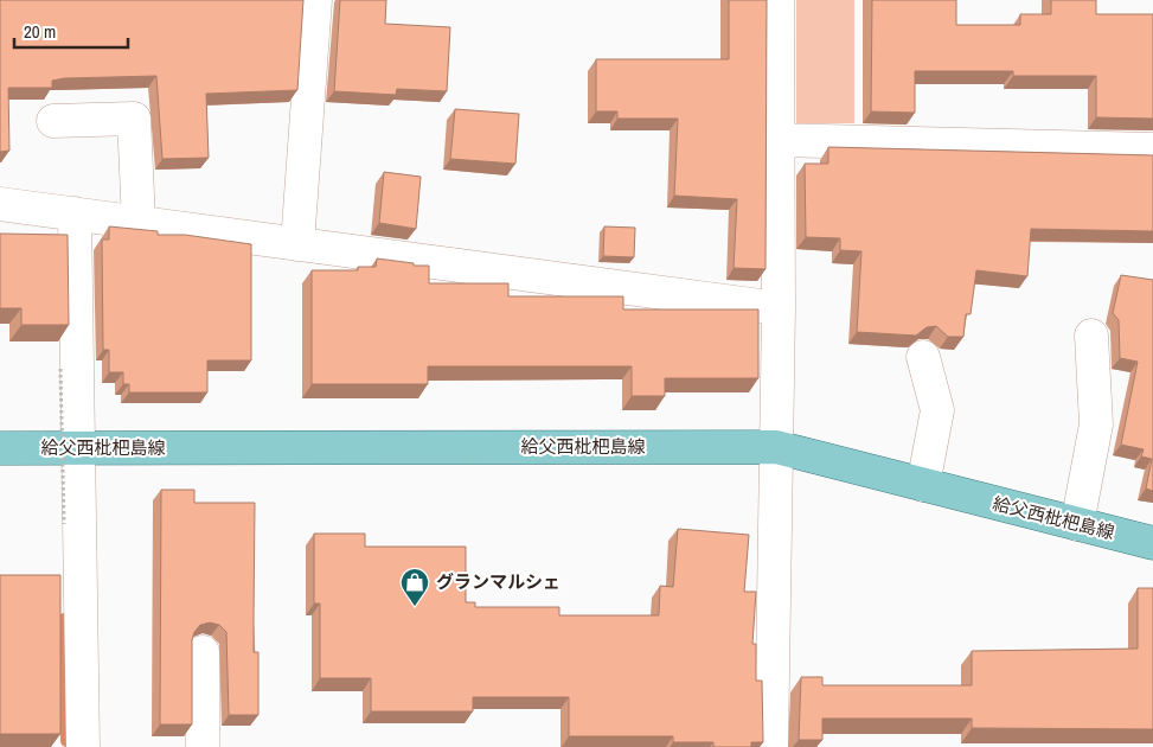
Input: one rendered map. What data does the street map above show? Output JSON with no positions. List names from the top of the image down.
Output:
{
  "streets": {
    "main road": ["給父西枇杷島線"]
  },
  "places": {
    "shop": ["グランマルシェ"]
  },
  "scale_bar": "20 m"
}
